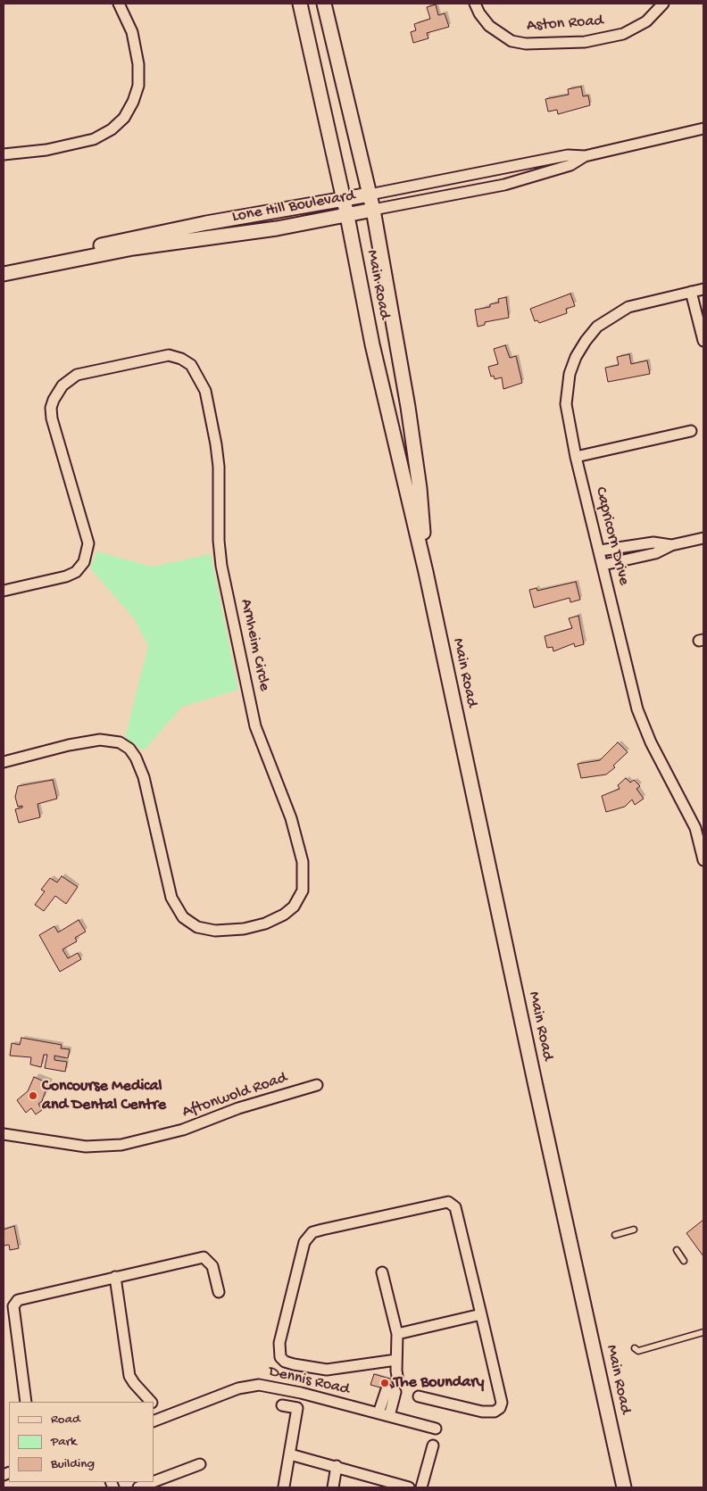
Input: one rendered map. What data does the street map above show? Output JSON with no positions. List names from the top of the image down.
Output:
{
  "streets": {
    "main road": ["Lone Hill Boulevard", "Main Road"],
    "street": [
      "Aston Road",
      "Capricorn Drive",
      "Arnheim Circle",
      "Aftonwold Road",
      "Dennis Road"
    ]
  },
  "crossings": [
    ["Lone Hill Boulevard", "Main Road"]
  ],
  "places": ["Concourse Medical and Dental Centre", "The Boundary"],
  "legend": ["Road", "Park", "Building"]
}
